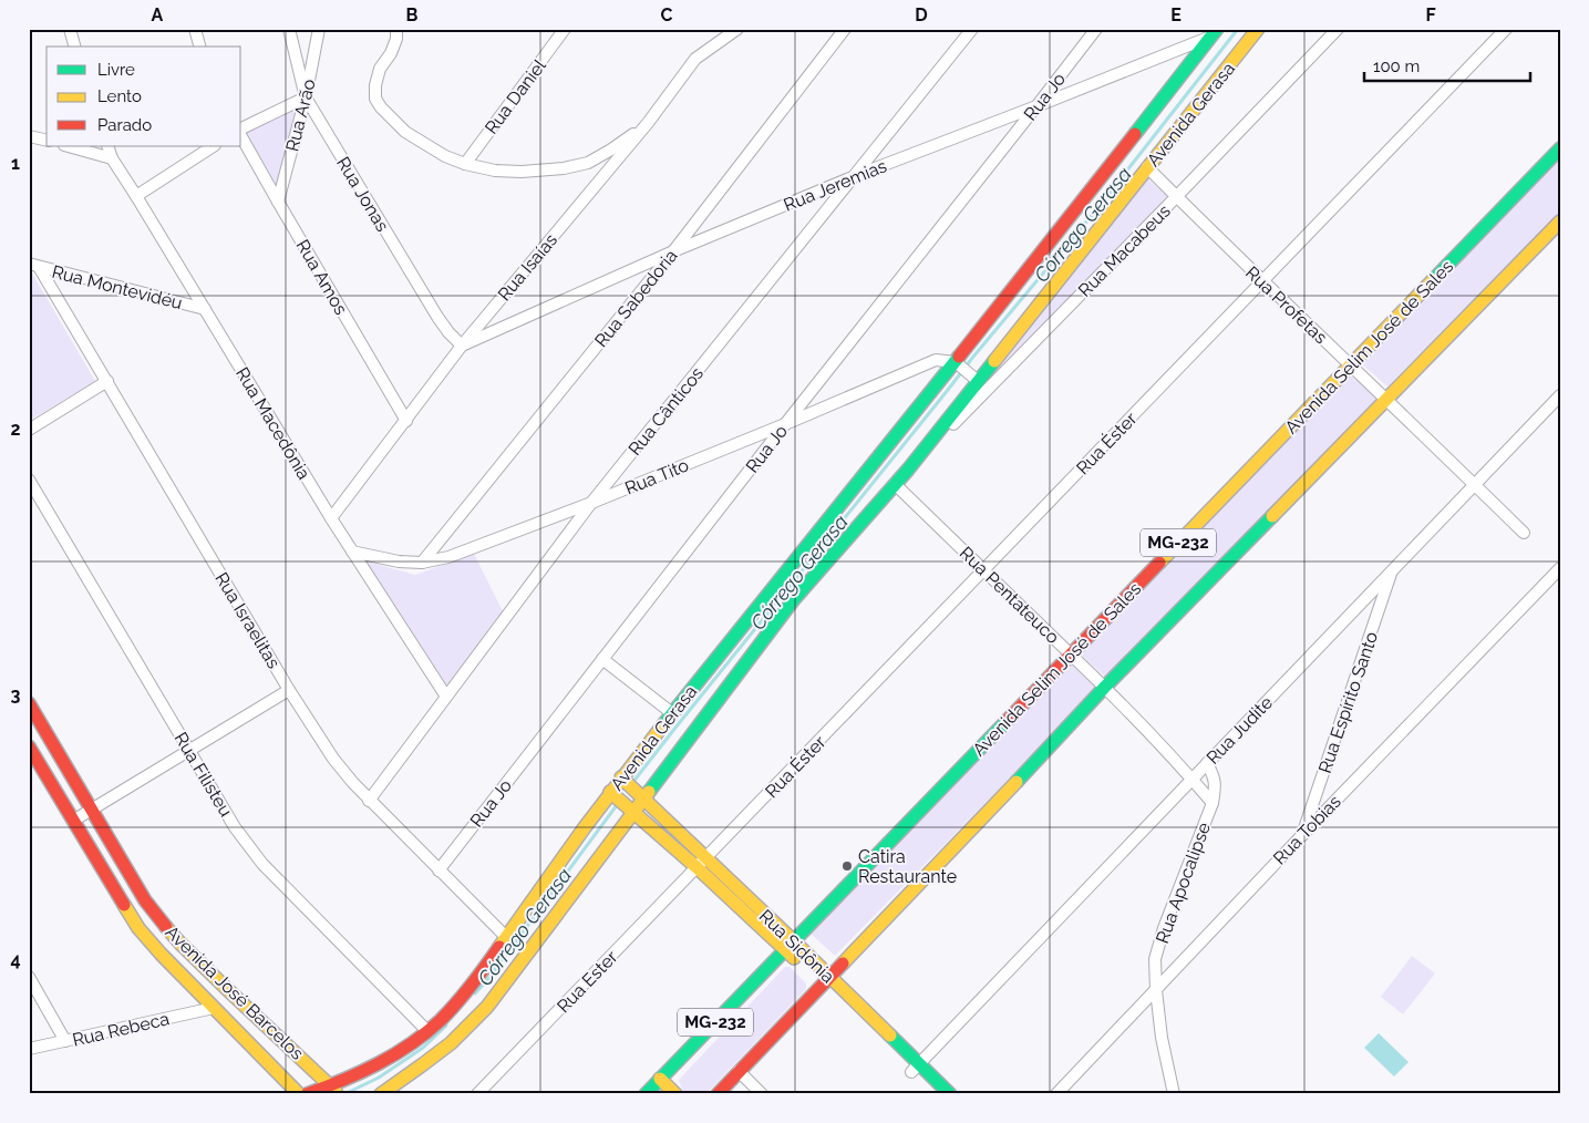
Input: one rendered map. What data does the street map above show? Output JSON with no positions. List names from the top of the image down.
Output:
{
  "streets": {
    "main road": [
      "Avenida Gerasa",
      "Avenida Selim José de Sales",
      "MG-232",
      "Rua Sidônia",
      "Avenida José Barcelos"
    ],
    "street": [
      "Rua Daniel",
      "Rua Jo",
      "Rua Arão",
      "Rua Jeremias",
      "Rua Jonas",
      "Rua Macabeus",
      "Rua Isaías",
      "Rua Amos",
      "Rua Montevidéu",
      "Rua Sabedoria",
      "Rua Profetas",
      "Rua Cânticos",
      "Rua Macedônia",
      "Rua Éster",
      "Rua Tito",
      "Rua Pentateuco",
      "Rua Israelitas",
      "Rua Espírito Santo",
      "Rua Judite",
      "Rua Filisteu",
      "Rua Tobias",
      "Rua Apocalipse",
      "Rua Ester",
      "Rua Rebeca"
    ]
  },
  "crossings": [
    ["Rua Jo", "Rua Jeremias"],
    ["Rua Jo", "Rua Tito"],
    ["Rua Jo", "Rua Israelitas"],
    ["Avenida Gerasa", "Rua Jeremias"],
    ["Avenida Gerasa", "Rua Macabeus"],
    ["Avenida Gerasa", "Rua Profetas"],
    ["Avenida Gerasa", "Rua Tito"],
    ["Avenida Gerasa", "Rua Pentateuco"],
    ["Avenida Gerasa", "Rua Israelitas"],
    ["Avenida Gerasa", "Rua Filisteu"],
    ["Avenida Gerasa", "Rua Sidônia"],
    ["Avenida Gerasa", "Avenida José Barcelos"],
    ["Rua Arão", "Rua Jonas"],
    ["Rua Arão", "Rua Amos"],
    ["Rua Jeremias", "Rua Jonas"],
    ["Rua Jeremias", "Rua Isaías"],
    ["Rua Jeremias", "Rua Sabedoria"],
    ["Rua Jeremias", "Rua Cânticos"],
    ["Rua Jonas", "Rua Isaías"],
    ["Rua Macabeus", "Rua Profetas"],
    ["Rua Isaías", "Rua Amos"],
    ["Rua Isaías", "Rua Macedônia"],
    ["Rua Montevidéu", "Rua Macedônia"],
    ["Rua Montevidéu", "Rua Israelitas"],
    ["Rua Sabedoria", "Rua Tito"],
    ["Rua Profetas", "Avenida Selim José de Sales"],
    ["Rua Profetas", "Rua Éster"],
    ["Rua Profetas", "MG-232"],
    ["Rua Profetas", "Rua Judite"],
    ["Avenida Selim José de Sales", "Rua Pentateuco"],
    ["Avenida Selim José de Sales", "Rua Sidônia"],
    ["Rua Cânticos", "Rua Macedônia"],
    ["Rua Cânticos", "Rua Tito"],
    ["Rua Cânticos", "Rua Israelitas"],
    ["Rua Macedônia", "Rua Tito"],
    ["Rua Éster", "Rua Pentateuco"],
    ["Rua Éster", "Rua Sidônia"],
    ["Rua Éster", "Rua Ester"],
    ["MG-232", "Rua Pentateuco"],
    ["MG-232", "Rua Sidônia"],
    ["Rua Pentateuco", "Rua Judite"],
    ["Rua Pentateuco", "Rua Apocalipse"],
    ["Rua Espírito Santo", "Rua Judite"],
    ["Rua Espírito Santo", "Rua Tobias"],
    ["Rua Judite", "Rua Apocalipse"],
    ["Rua Judite", "Rua Sidônia"],
    ["Rua Tobias", "Rua Apocalipse"],
    ["Rua Sidônia", "Rua Ester"],
    ["Avenida José Barcelos", "Rua Rebeca"]
  ],
  "water": ["Córrego Gerasa"],
  "places": ["Catira Restaurante"],
  "legend": ["Livre", "Lento", "Parado"],
  "scale_bar": "100 m",
  "grid": {
    "columns": [
      "A",
      "B",
      "C",
      "D",
      "E",
      "F"
    ],
    "rows": [
      "1",
      "2",
      "3",
      "4"
    ]
  }
}
